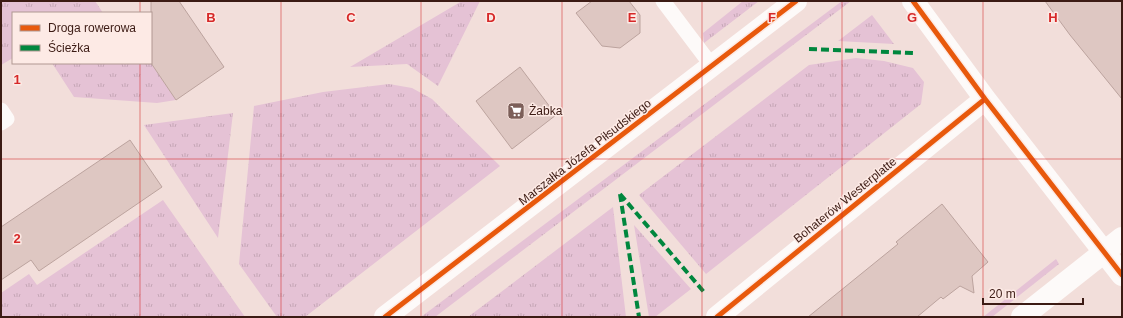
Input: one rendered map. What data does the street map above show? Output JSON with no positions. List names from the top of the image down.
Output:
{
  "streets": {
    "street": ["Marszałka Józefa Piłsudskiego", "Bohaterów Westerplatte"]
  },
  "places": {
    "supermarket": ["Żabka"]
  },
  "legend": ["Droga rowerowa", "Ścieżka"],
  "scale_bar": "20 m",
  "grid": {
    "columns": [
      "B",
      "C",
      "D",
      "E",
      "F",
      "G",
      "H"
    ],
    "rows": ["1", "2"]
  }
}
